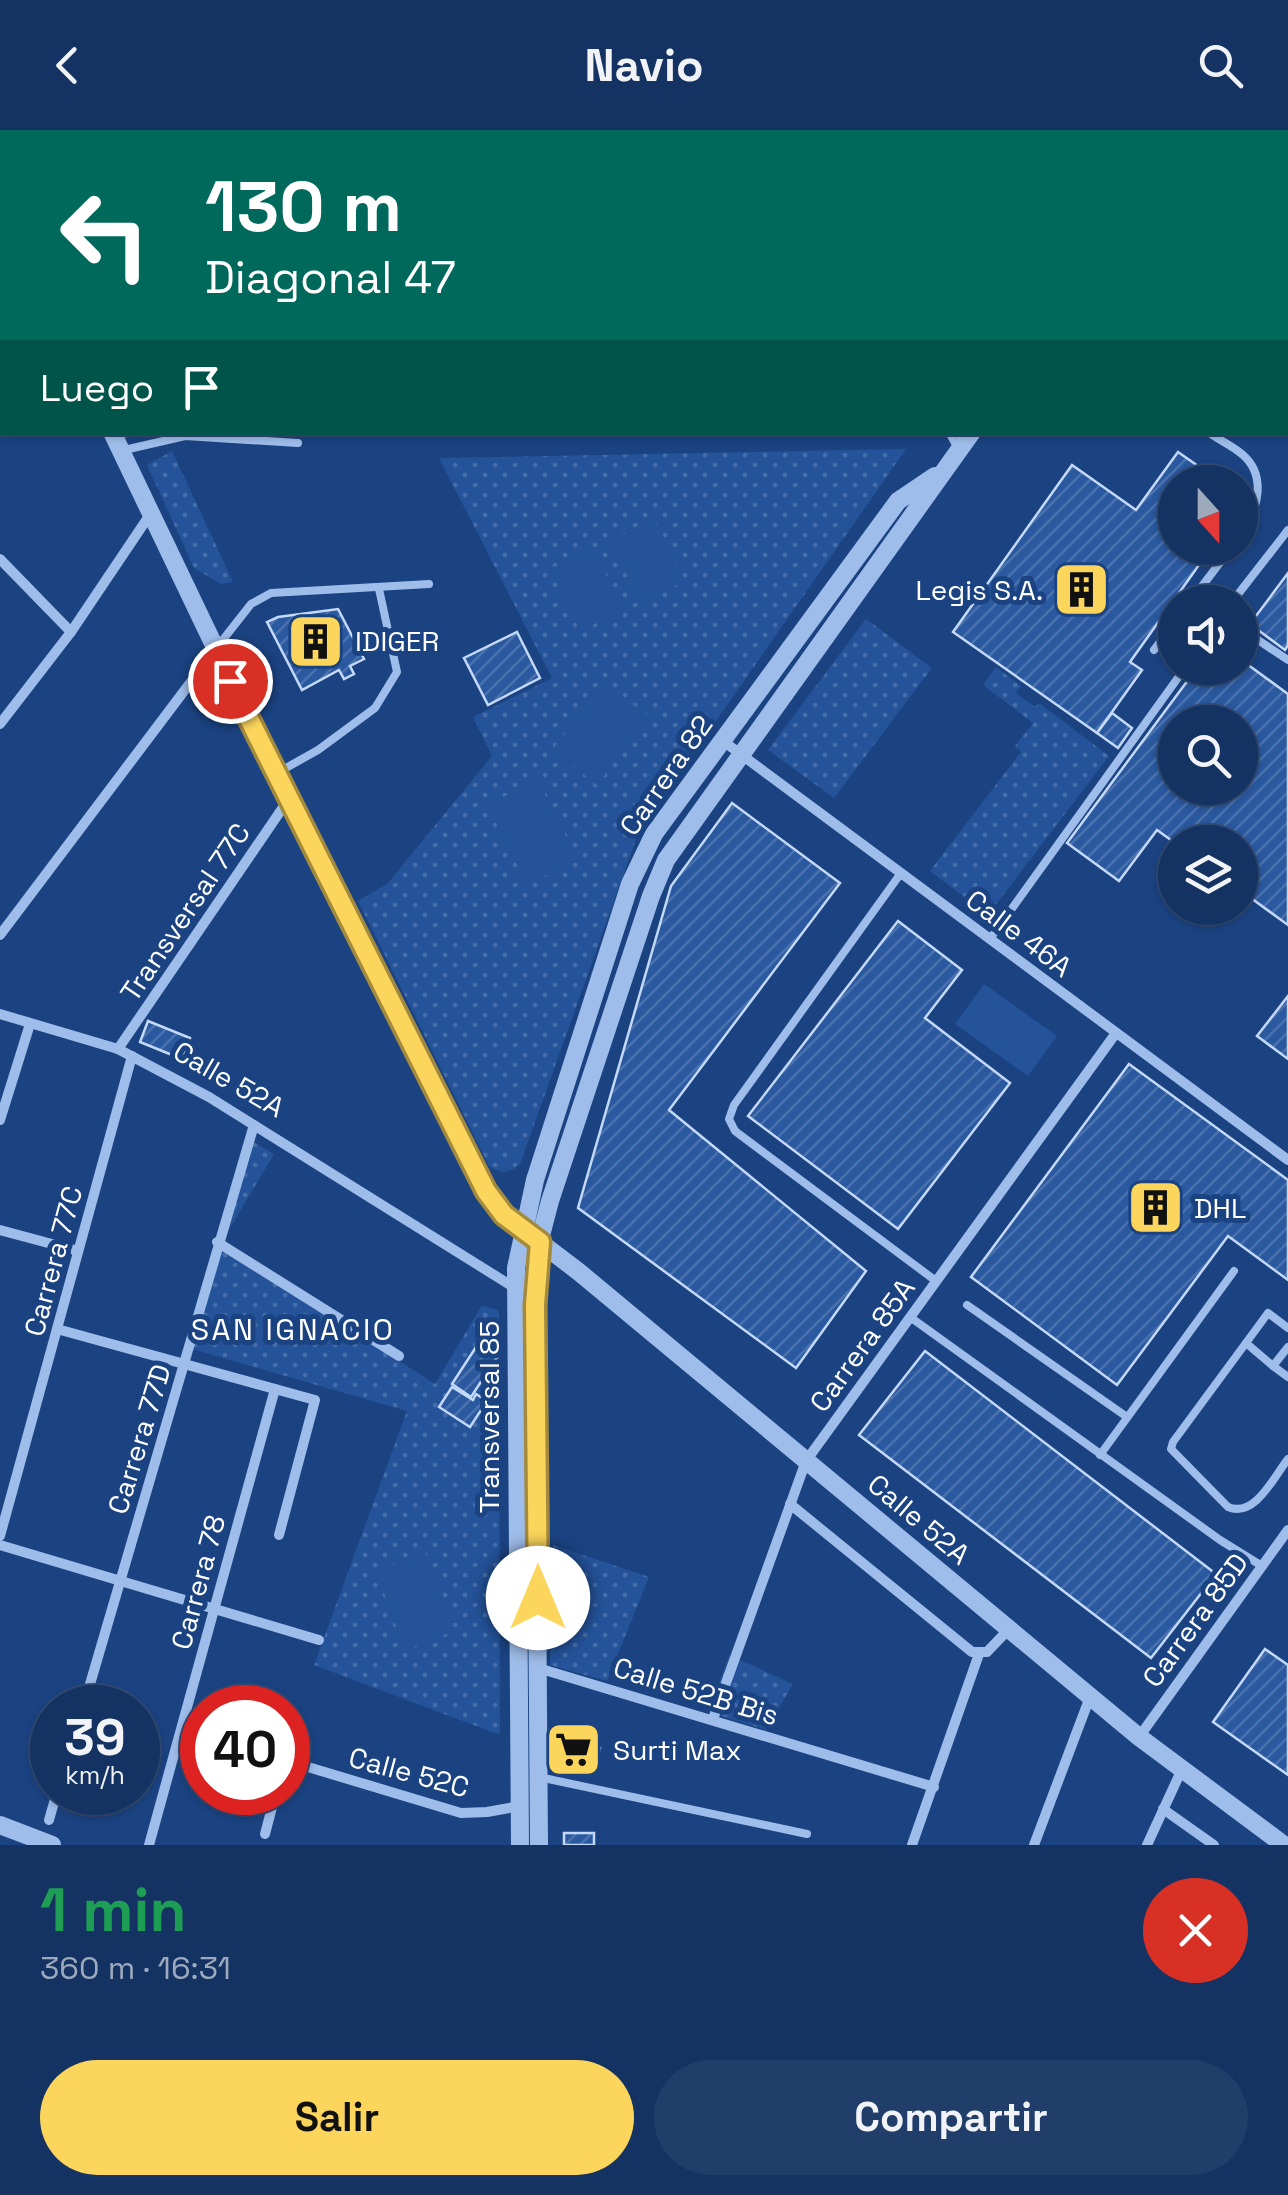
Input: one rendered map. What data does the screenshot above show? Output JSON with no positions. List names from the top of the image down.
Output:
{
  "streets": {
    "street": [
      "Carrera 82",
      "Transversal 77C",
      "Calle 46A",
      "Calle 52A",
      "Carrera 77C",
      "Carrera 85A",
      "Transversal 85",
      "Carrera 77D",
      "Carrera 78",
      "Carrera 85D",
      "Calle 52B Bis",
      "Calle 52C"
    ]
  },
  "crossings": [
    ["Carrera 82", "Calle 46A"],
    ["Carrera 82", "Calle 52A"],
    ["Carrera 82", "Transversal 85"],
    ["Transversal 77C", "Calle 52A"],
    ["Calle 46A", "Carrera 85A"],
    ["Calle 52A", "Carrera 77C"],
    ["Calle 52A", "Carrera 85A"],
    ["Calle 52A", "Transversal 85"],
    ["Calle 52A", "Carrera 77D"],
    ["Calle 52A", "Carrera 85D"],
    ["Carrera 85A", "Calle 52B Bis"],
    ["Transversal 85", "Calle 52B Bis"],
    ["Transversal 85", "Calle 52C"]
  ],
  "districts": ["SAN IGNACIO"],
  "places": {
    "building": ["Legis S.A.", "IDIGER", "DHL"],
    "supermarket": ["Surti Max"]
  },
  "north": "bottom",
  "page": {
    "header": "Navio",
    "turn": ["130 m", "Diagonal 47"],
    "then": "Luego",
    "speed": "39 km/h",
    "limit": "40",
    "heading": ["1 min", "360 m · 16:31"],
    "buttons": ["Salir", "Compartir"]
  }
}
